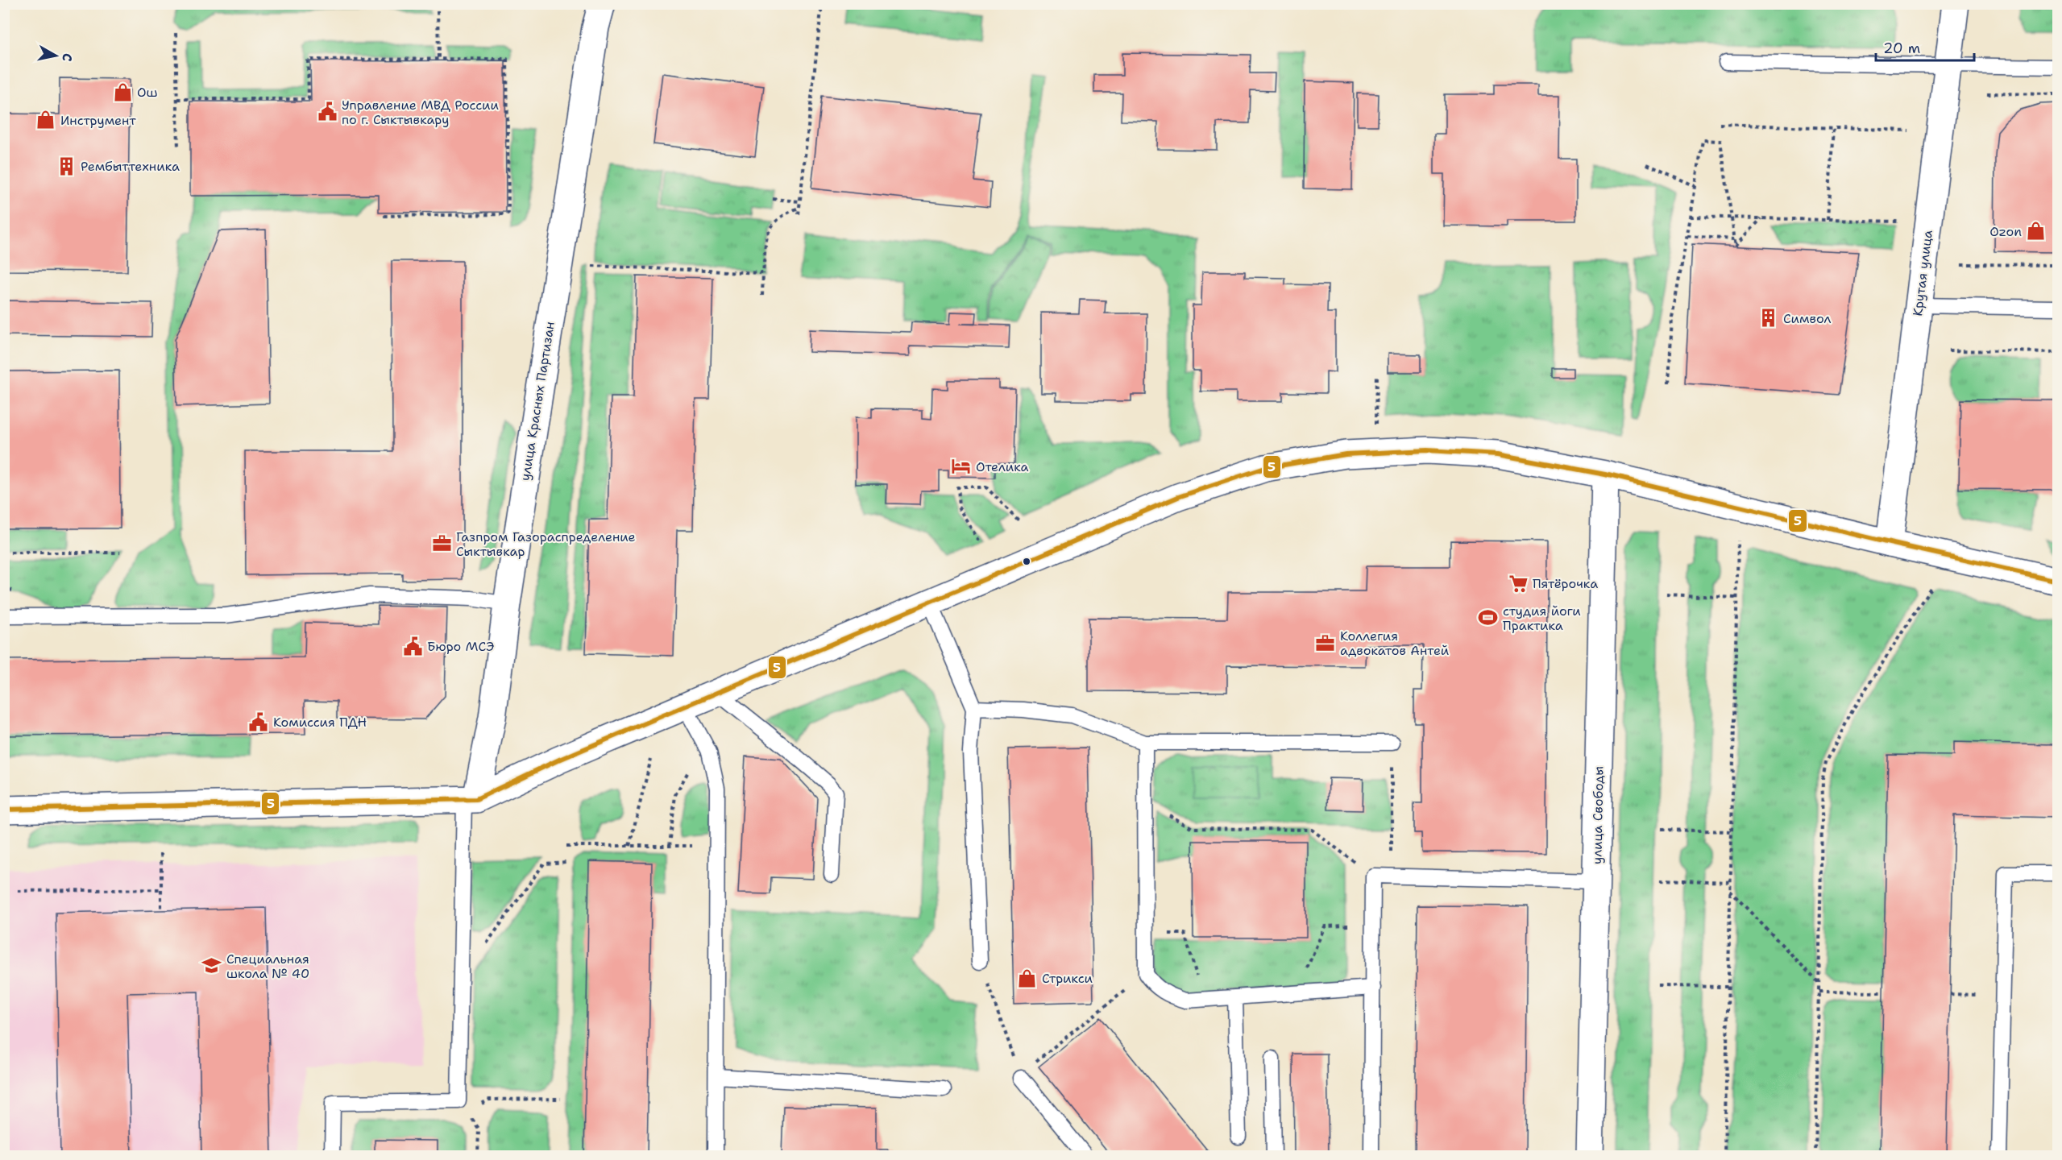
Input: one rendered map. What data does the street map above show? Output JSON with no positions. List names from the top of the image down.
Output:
{
  "streets": {
    "street": ["Крутая улица", "улица Красных Партизан", "улица Свободы"]
  },
  "places": {
    "shop": [
      "Ош",
      "Инструмент",
      "Ozon",
      "Стрикси"
    ],
    "public building": ["Управление МВД России по г. Сыктывкару", "Бюро МСЭ", "Комиссия ПДН"],
    "building": ["Рембыттехника", "Символ"],
    "hotel": ["Отелика"],
    "office": ["Газпром Газораспределение Сыктывкар", "Коллегия адвокатов Антей"],
    "supermarket": ["Пятёрочка"],
    "sports": ["студия йоги Практика"],
    "school or university": ["Специальная школа № 40"]
  },
  "lines": ["transit line 5"],
  "scale_bar": "20 m",
  "north": "right"
}
